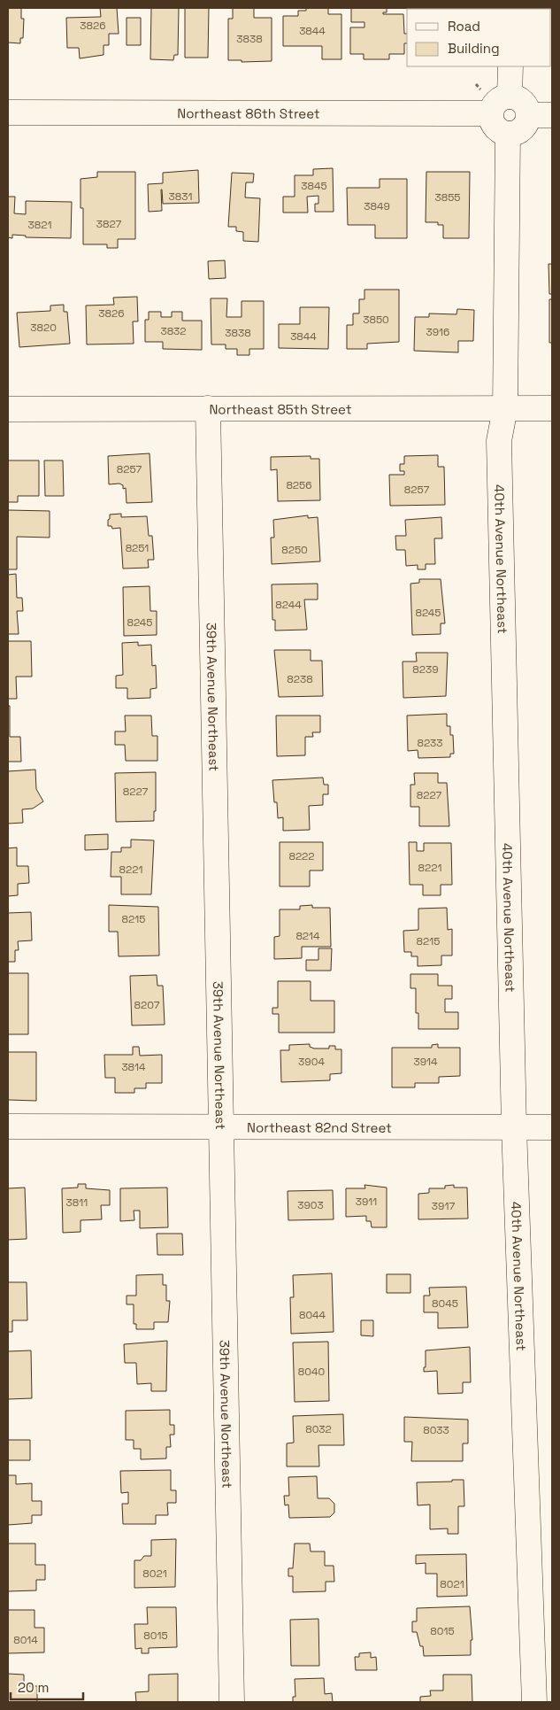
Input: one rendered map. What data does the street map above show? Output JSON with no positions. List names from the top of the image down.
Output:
{
  "streets": {
    "street": [
      "Northeast 86th Street",
      "Northeast 85th Street",
      "40th Avenue Northeast",
      "39th Avenue Northeast",
      "Northeast 82nd Street"
    ]
  },
  "crossings": [
    ["Northeast 86th Street", "40th Avenue Northeast"],
    ["Northeast 85th Street", "40th Avenue Northeast"],
    ["Northeast 85th Street", "39th Avenue Northeast"],
    ["40th Avenue Northeast", "Northeast 82nd Street"],
    ["39th Avenue Northeast", "Northeast 82nd Street"]
  ],
  "house_numbers": [
    "3826",
    "3844",
    "3838",
    "3845",
    "3831",
    "3855",
    "3849",
    "3827",
    "3821",
    "3826",
    "3850",
    "3820",
    "3832",
    "3916",
    "3838",
    "3844",
    "8257",
    "8256",
    "8257",
    "8251",
    "8250",
    "8244",
    "8245",
    "8245",
    "8239",
    "8238",
    "8233",
    "8227",
    "8227",
    "8222",
    "8221",
    "8221",
    "8215",
    "8214",
    "8215",
    "8207",
    "3904",
    "3914",
    "3814",
    "3911",
    "3811",
    "3903",
    "3917",
    "8045",
    "8044",
    "8040",
    "8032",
    "8033",
    "8021",
    "8021",
    "8015",
    "8015",
    "8014"
  ],
  "legend": ["Road", "Building"],
  "scale_bar": "20 m"
}
